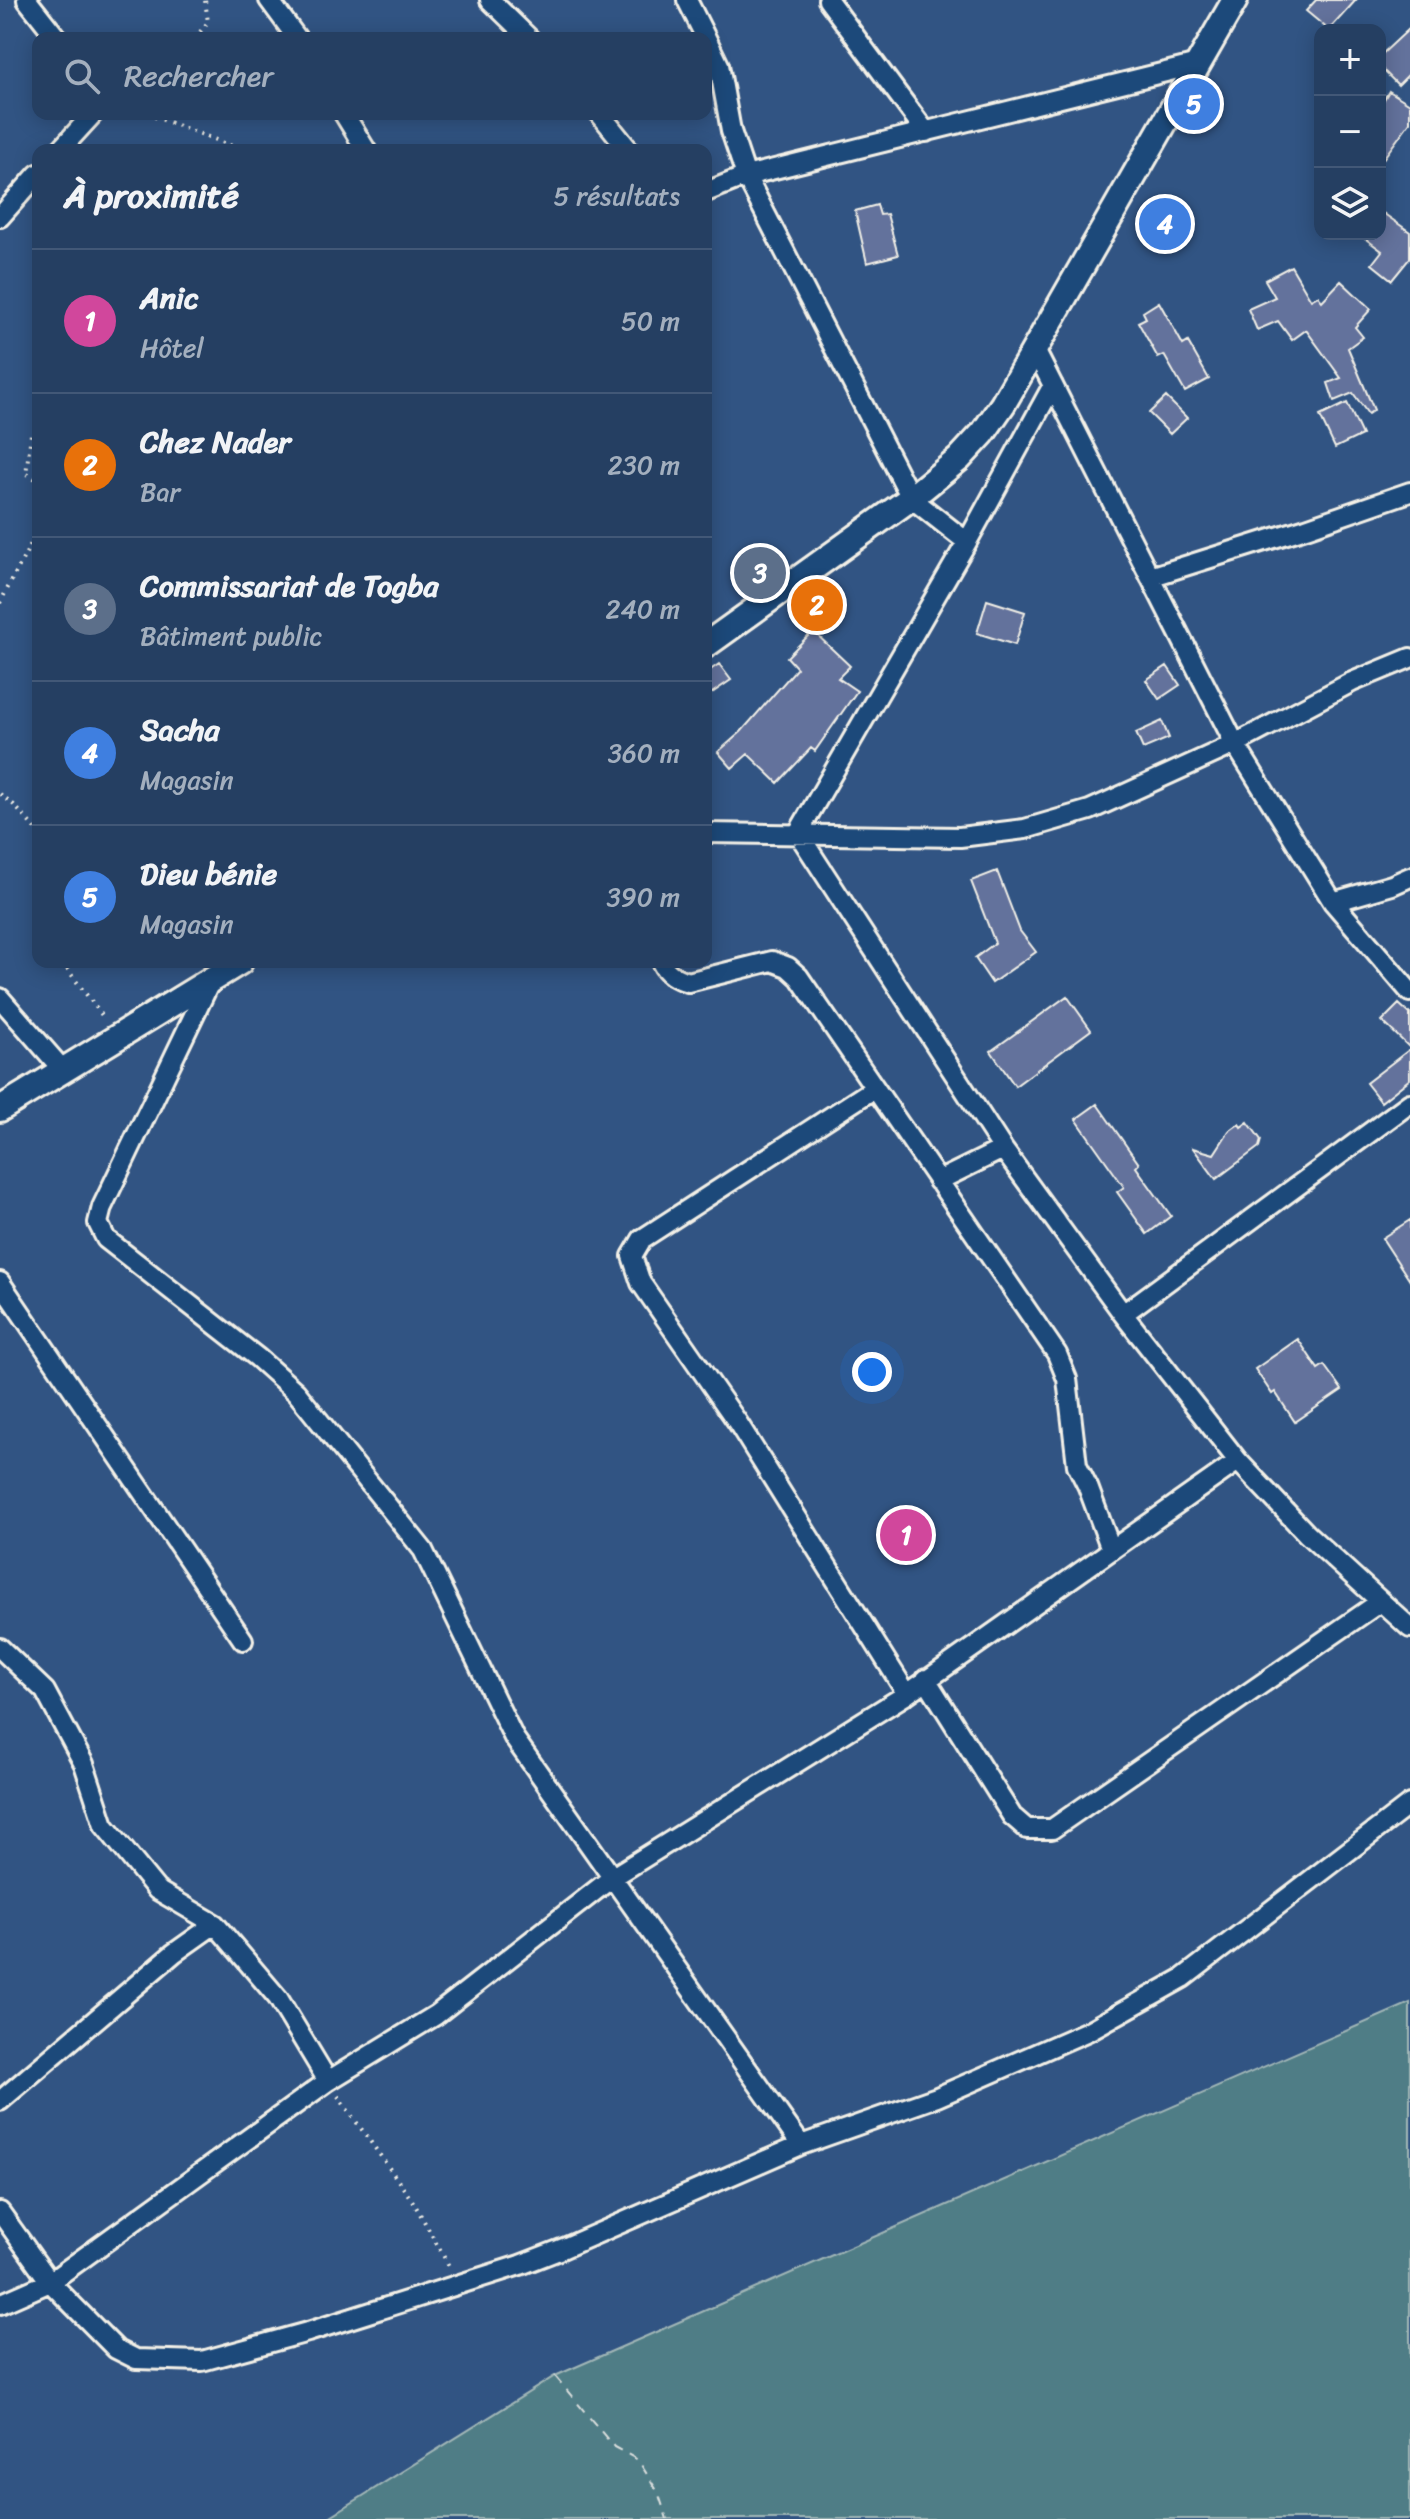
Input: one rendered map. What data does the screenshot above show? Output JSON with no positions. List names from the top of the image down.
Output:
{
  "page": {
    "map_buttons": ["+", "−"],
    "search": "Rechercher",
    "pins": [
      "5",
      "4",
      "3",
      "2",
      "1"
    ],
    "heading": ["À proximité", "5 résultats"],
    "list": [
      {
        "mark": "1",
        "name": "Anic",
        "note": "Hôtel",
        "value": "50 m"
      },
      {
        "mark": "2",
        "name": "Chez Nader",
        "note": "Bar",
        "value": "230 m"
      },
      {
        "mark": "3",
        "name": "Commissariat de Togba",
        "note": "Bâtiment public",
        "value": "240 m"
      },
      {
        "mark": "4",
        "name": "Sacha",
        "note": "Magasin",
        "value": "360 m"
      },
      {
        "mark": "5",
        "name": "Dieu bénie",
        "note": "Magasin",
        "value": "390 m"
      }
    ]
  }
}
